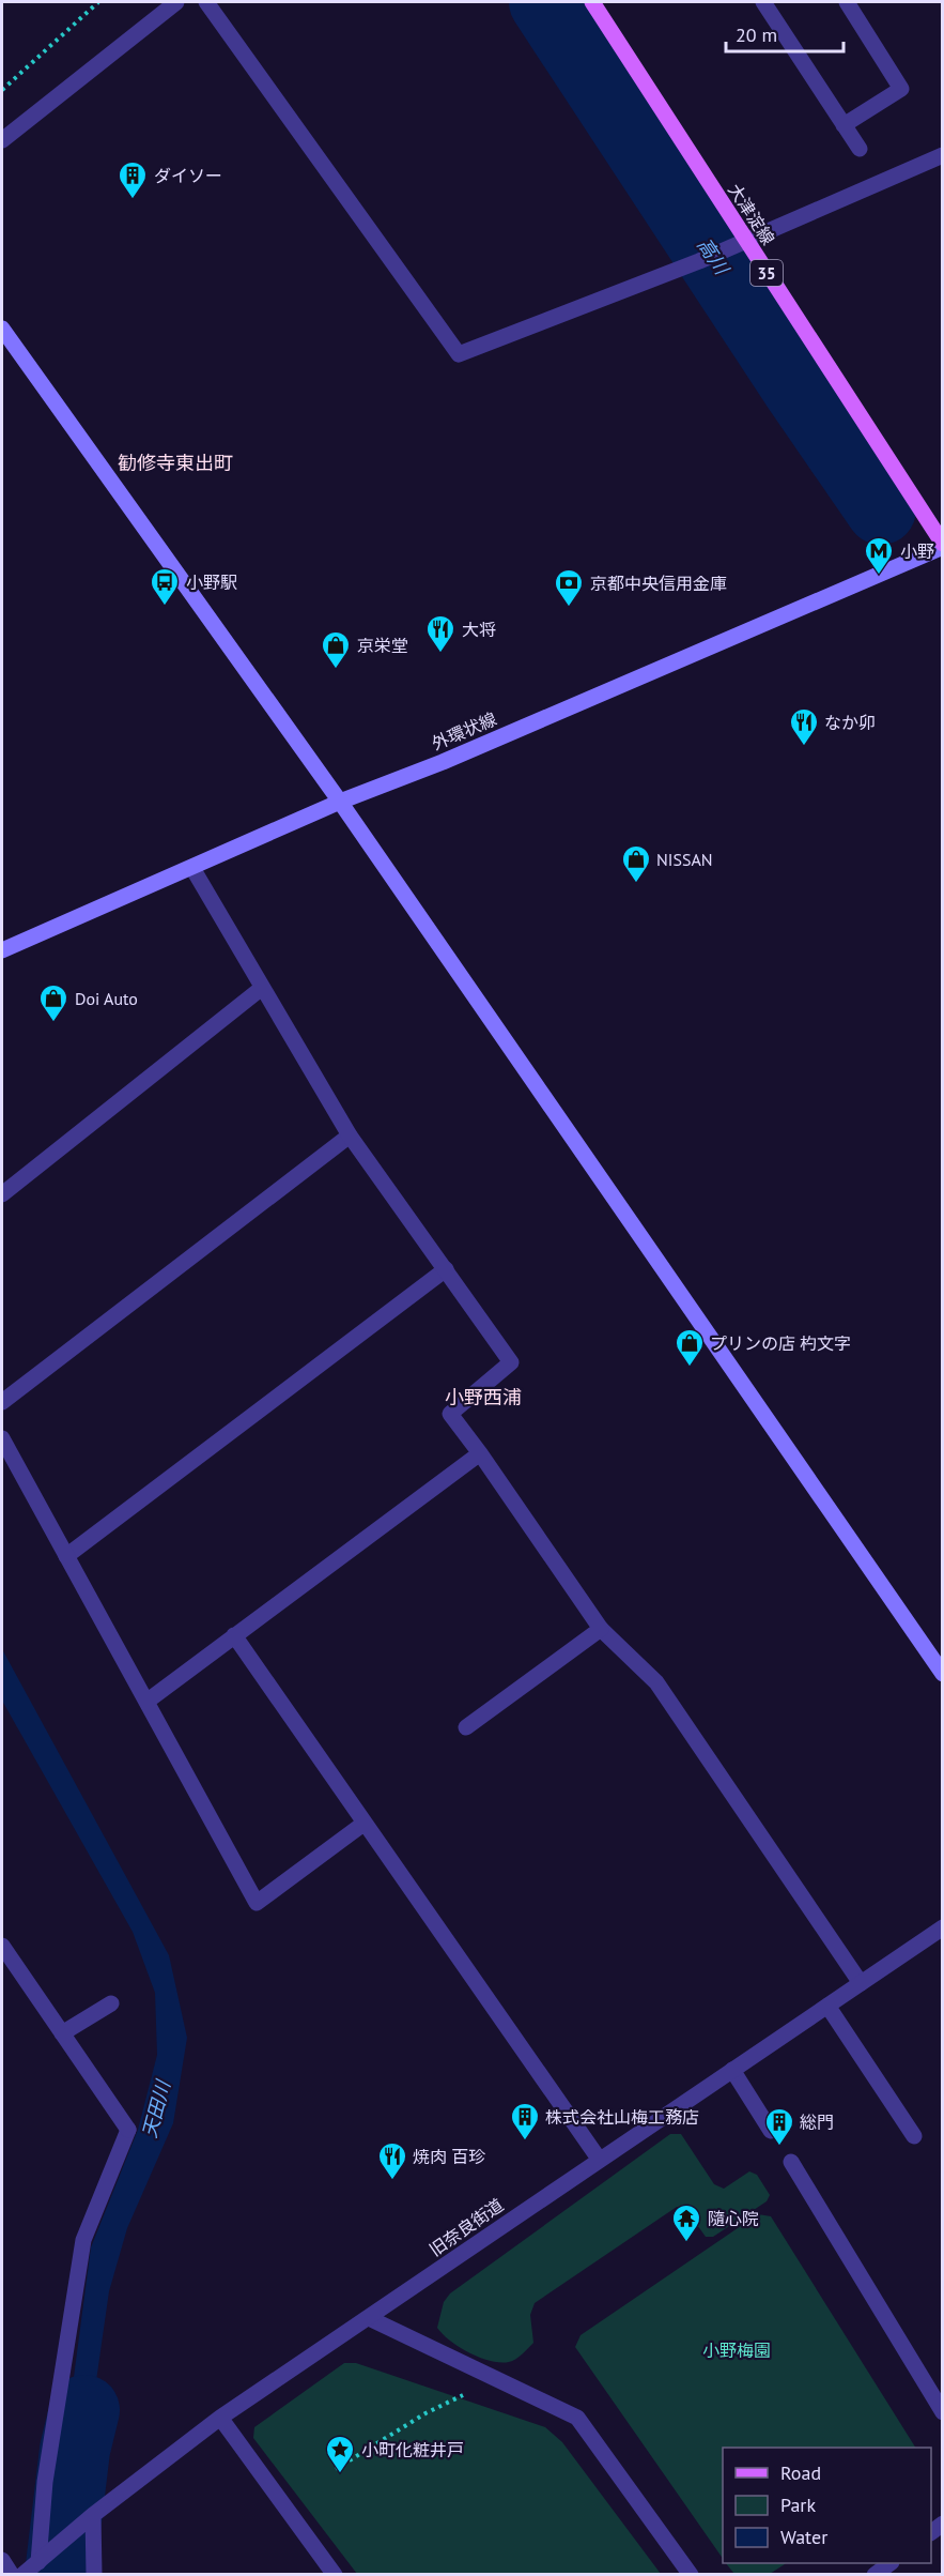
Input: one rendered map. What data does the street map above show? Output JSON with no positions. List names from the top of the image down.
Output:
{
  "streets": {
    "main road": ["大津淀線", "35"],
    "street": ["外環状線", "旧奈良街道"]
  },
  "crossings": [
    ["大津淀線", "外環状線"]
  ],
  "districts": ["勧修寺東出町", "小野西浦"],
  "water": ["高川", "天田川"],
  "parks": ["小野梅園"],
  "places": {
    "building": ["ダイソー", "株式会社山梅工務店", "総門"],
    "metro station": ["小野"],
    "bus stop": ["小野駅"],
    "bank": ["京都中央信用金庫"],
    "restaurant": ["大将", "なか卯", "焼肉 百珍"],
    "shop": [
      "京栄堂",
      "NISSAN",
      "Doi Auto",
      "プリンの店 杓文字"
    ],
    "temple": ["隨心院"],
    "place": ["小町化粧井戸"]
  },
  "legend": ["Road", "Park", "Water"],
  "scale_bar": "20 m"
}
